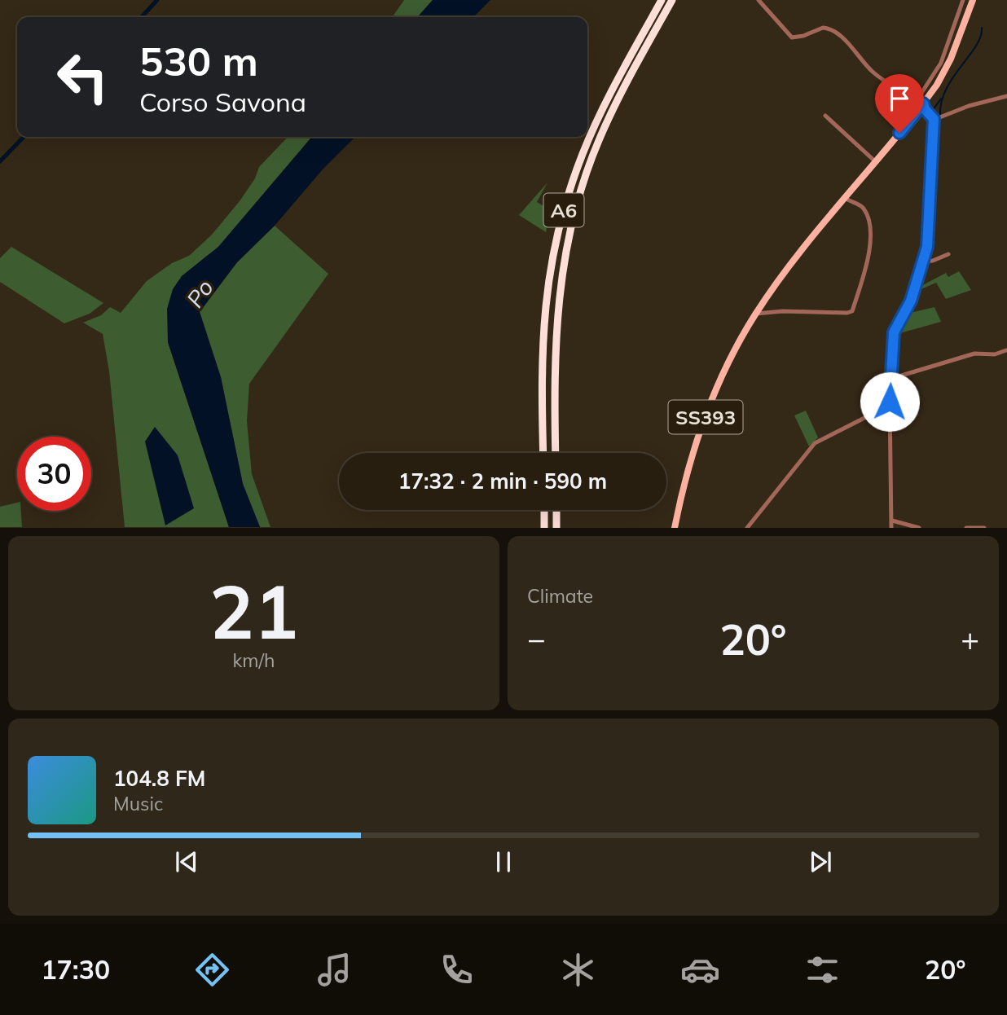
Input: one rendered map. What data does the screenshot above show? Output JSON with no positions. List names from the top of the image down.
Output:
{
  "streets": {
    "highway": ["A6"],
    "main road": ["SS393"]
  },
  "water": ["Po"],
  "page": {
    "turn": ["530 m", "Corso Savona"],
    "limit": "30",
    "trip": "17:32 · 2 min · 590 m",
    "tile": [
      ["21", "km/h"],
      "Climate"
    ],
    "heat": ["−", "20°", "+"],
    "song": ["104.8 FM", "Music"],
    "tabs": ["17:30", "20°"]
  }
}
